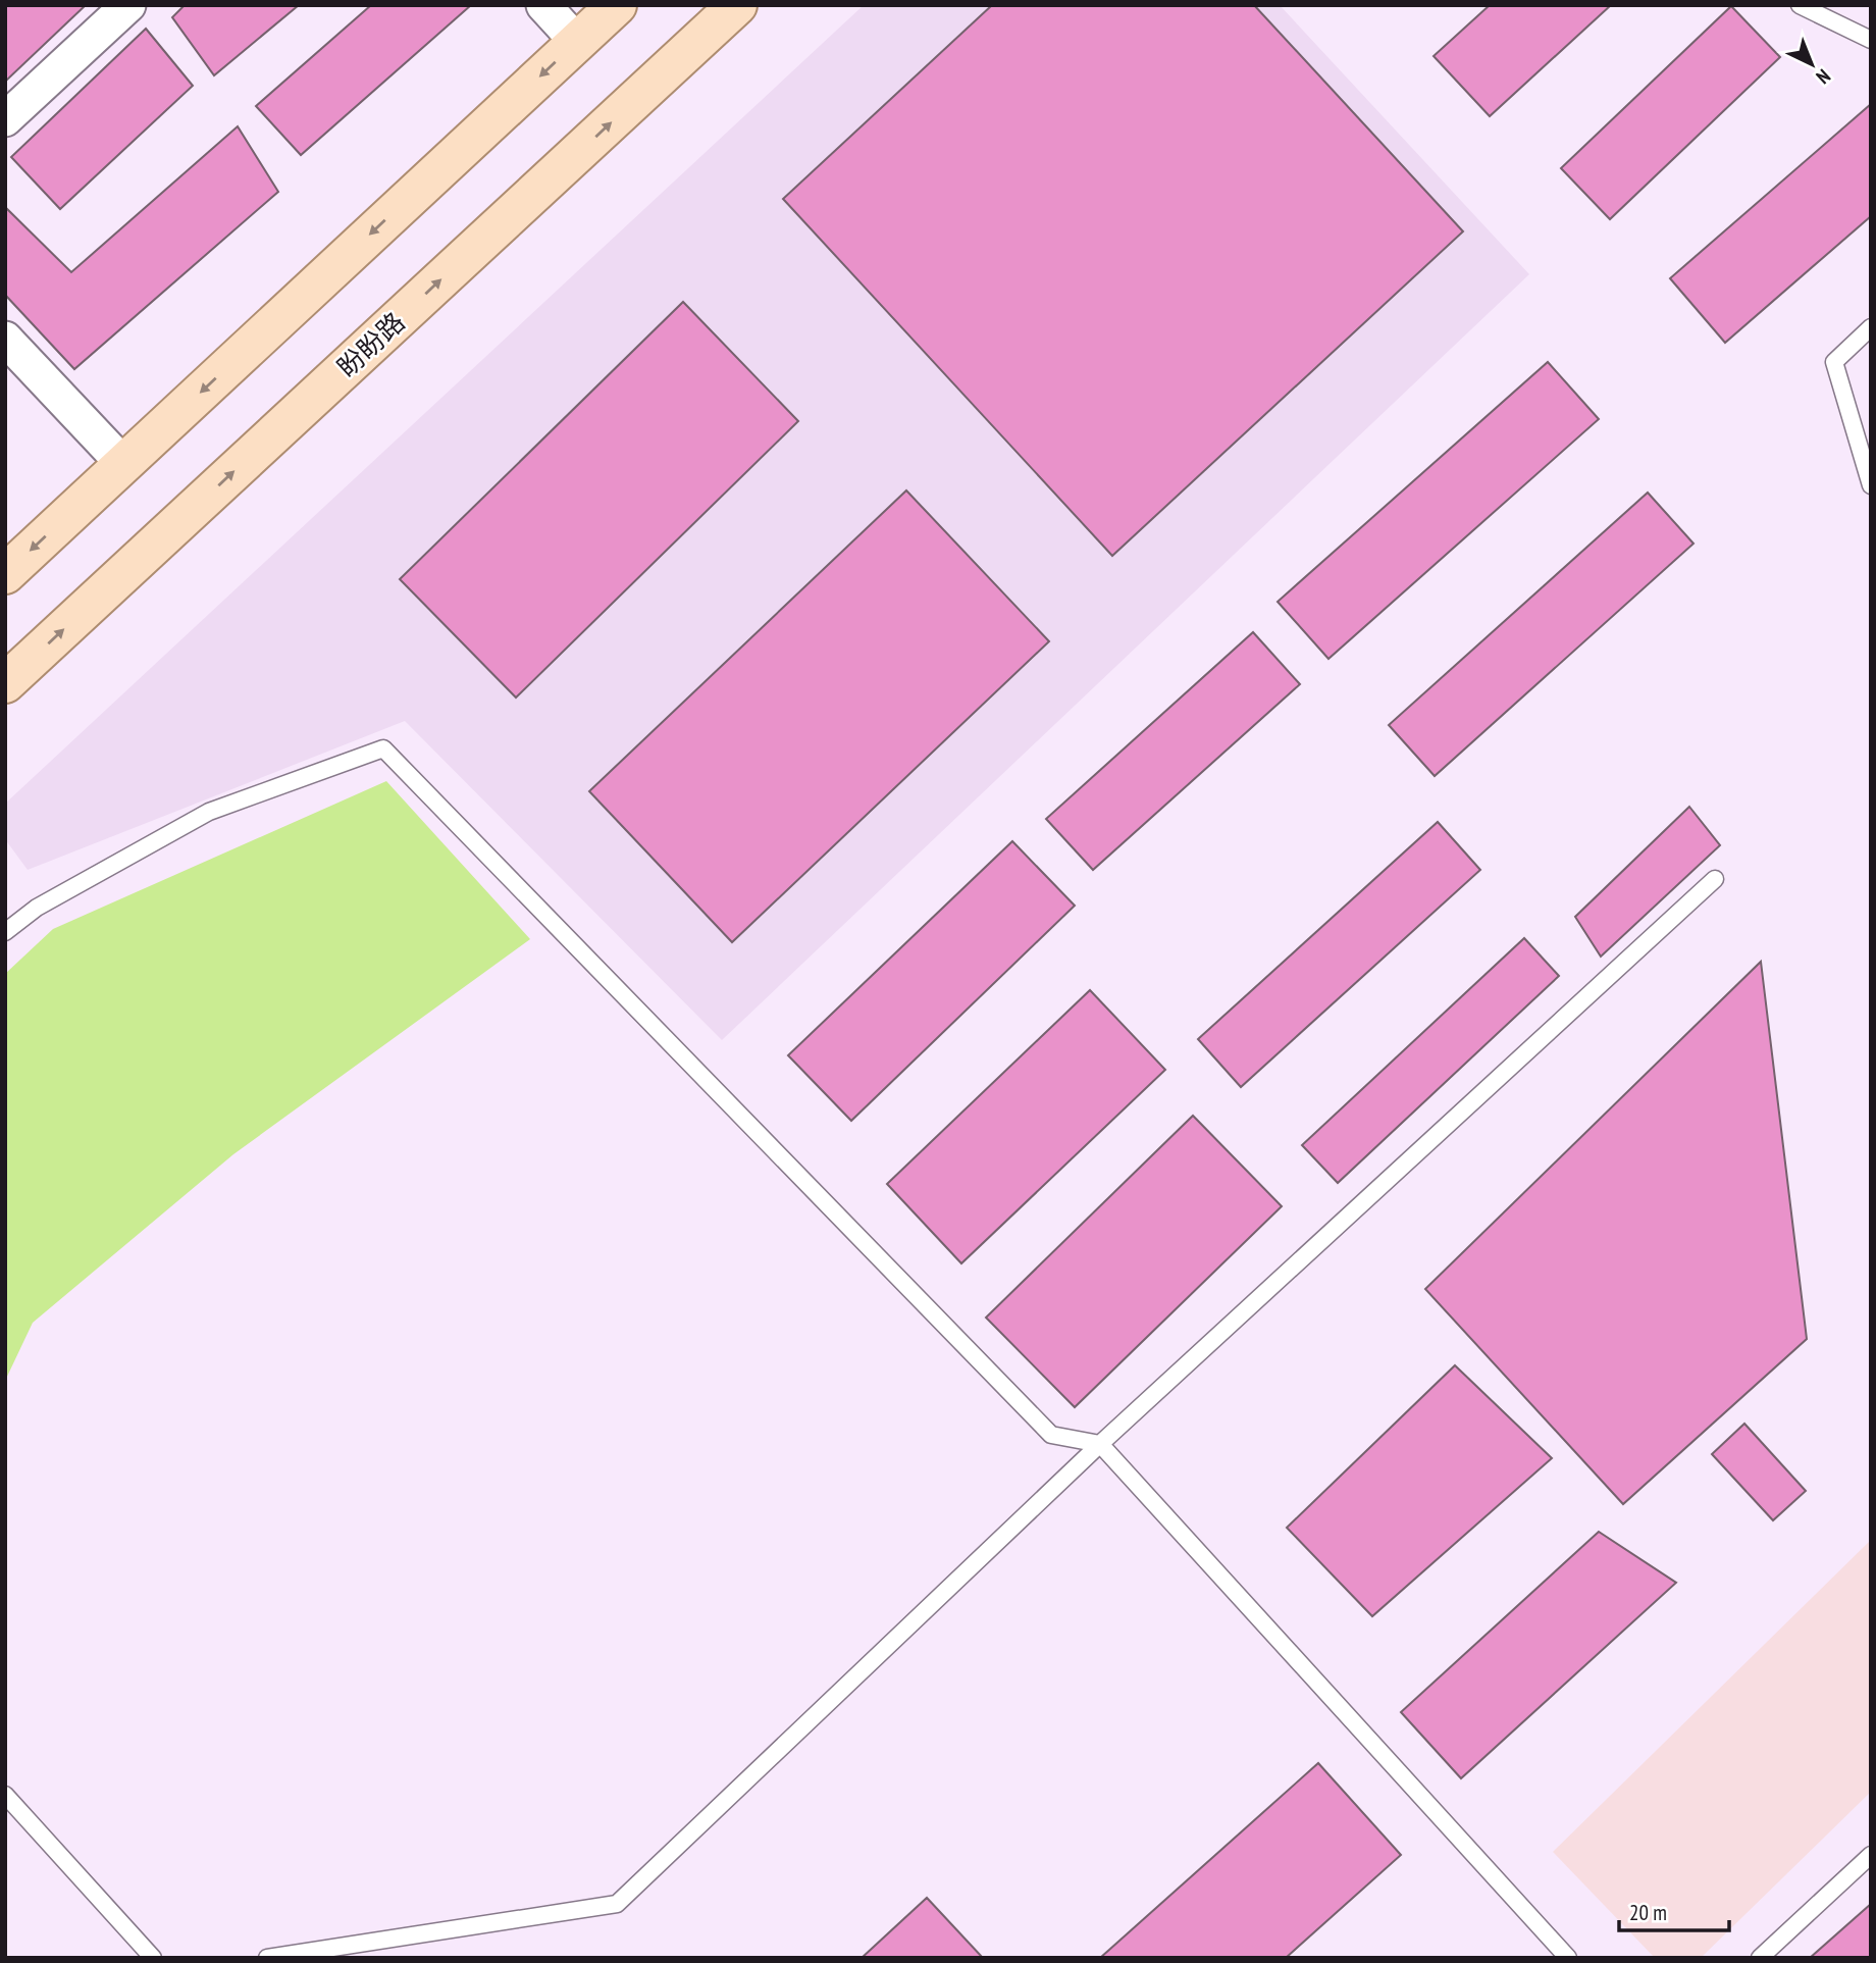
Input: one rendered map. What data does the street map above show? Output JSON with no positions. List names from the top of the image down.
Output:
{
  "streets": {
    "main road": ["盼盼路"]
  },
  "scale_bar": "20 m",
  "north": "bottom right"
}
